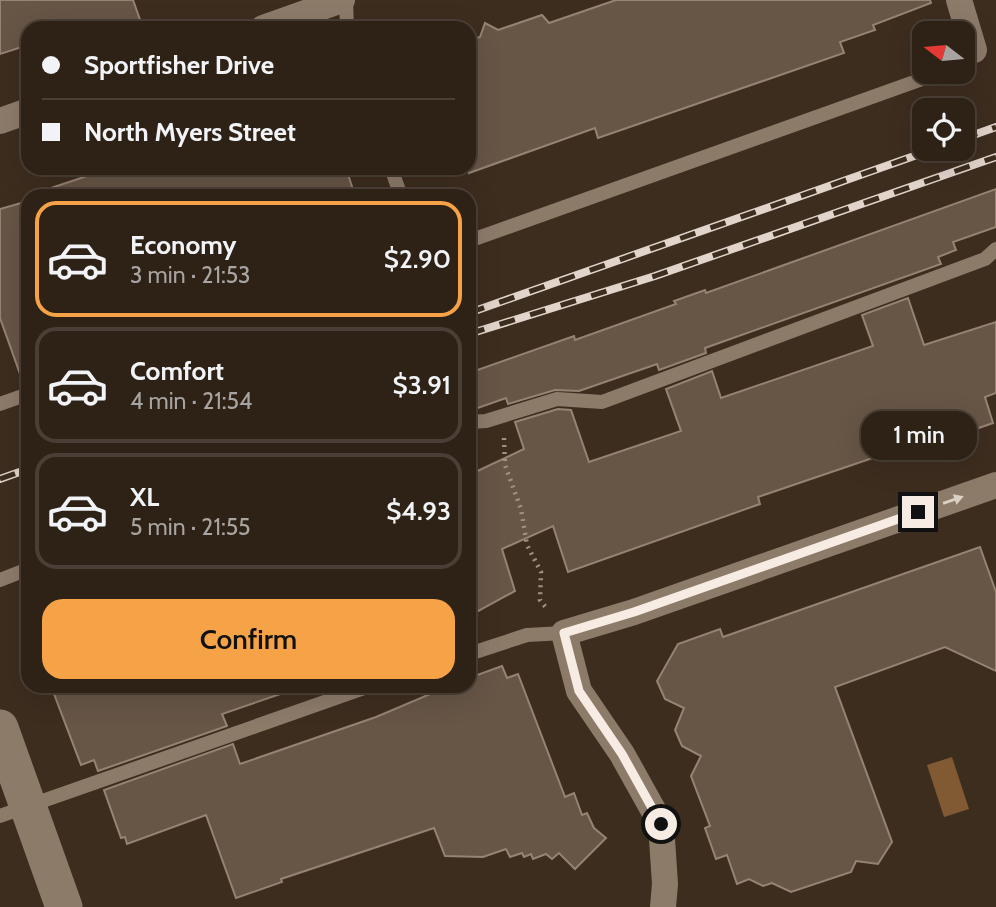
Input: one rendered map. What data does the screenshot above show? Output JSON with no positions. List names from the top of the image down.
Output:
{
  "north": "left",
  "page": {
    "banner": ["Sportfisher Drive", "North Myers Street"],
    "list": [
      {
        "name": "Economy",
        "note": "3 min · 21:53",
        "value": "$2.90"
      },
      {
        "name": "Comfort",
        "note": "4 min · 21:54",
        "value": "$3.91"
      },
      {
        "name": "XL",
        "note": "5 min · 21:55",
        "value": "$4.93"
      }
    ],
    "bubble": "1 min",
    "buttons": "Confirm"
  }
}
